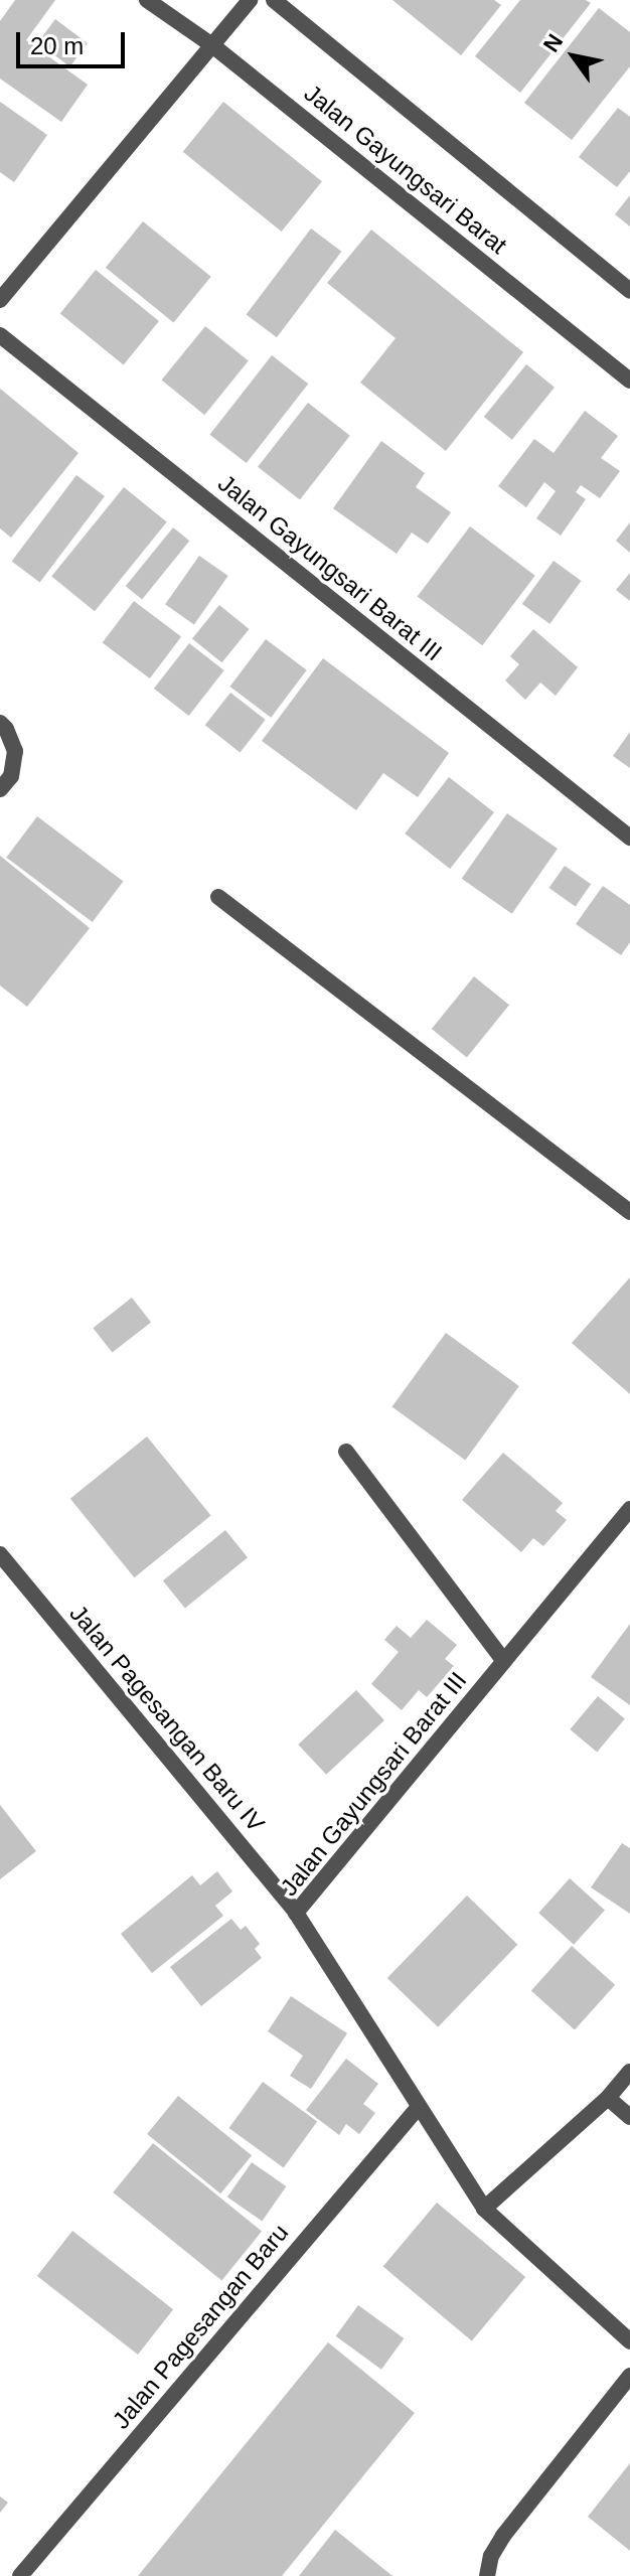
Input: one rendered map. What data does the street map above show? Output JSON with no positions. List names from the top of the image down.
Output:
{
  "streets": {
    "street": [
      "Jalan Gayungsari Barat",
      "Jalan Gayungsari Barat III",
      "Jalan Pagesangan Baru IV",
      "Jalan Pagesangan Baru"
    ]
  },
  "crossings": [
    ["Jalan Gayungsari Barat III", "Jalan Pagesangan Baru IV"],
    ["Jalan Gayungsari Barat III", "Jalan Pagesangan Baru"]
  ],
  "scale_bar": "20 m",
  "north": "top left"
}
